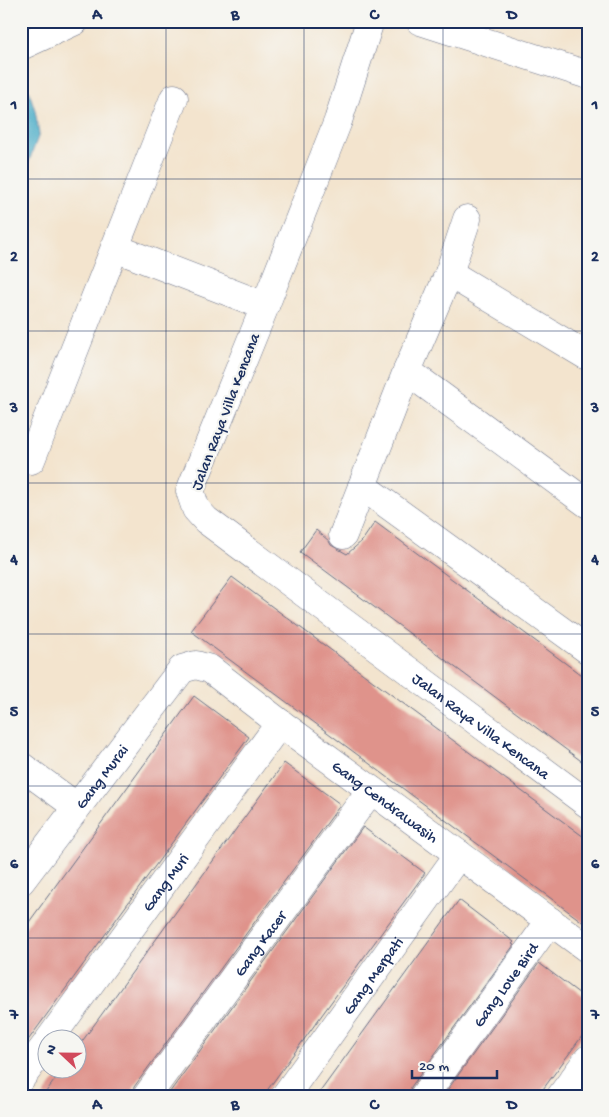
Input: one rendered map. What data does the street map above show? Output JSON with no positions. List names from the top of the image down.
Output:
{
  "streets": {
    "street": [
      "Jalan Raya Villa Kencana",
      "Gang Murai",
      "Gang Cendrawasih",
      "Gang Muri",
      "Gang Kacer",
      "Gang Merpati",
      "Gang Love Bird"
    ]
  },
  "crossings": [
    ["Gang Murai", "Gang Cendrawasih"],
    ["Gang Cendrawasih", "Gang Muri"],
    ["Gang Cendrawasih", "Gang Kacer"],
    ["Gang Cendrawasih", "Gang Merpati"],
    ["Gang Cendrawasih", "Gang Love Bird"]
  ],
  "scale_bar": "20 m",
  "north": "left",
  "grid": {
    "columns": [
      "A",
      "B",
      "C",
      "D"
    ],
    "rows": [
      "1",
      "2",
      "3",
      "4",
      "5",
      "6",
      "7"
    ]
  }
}
